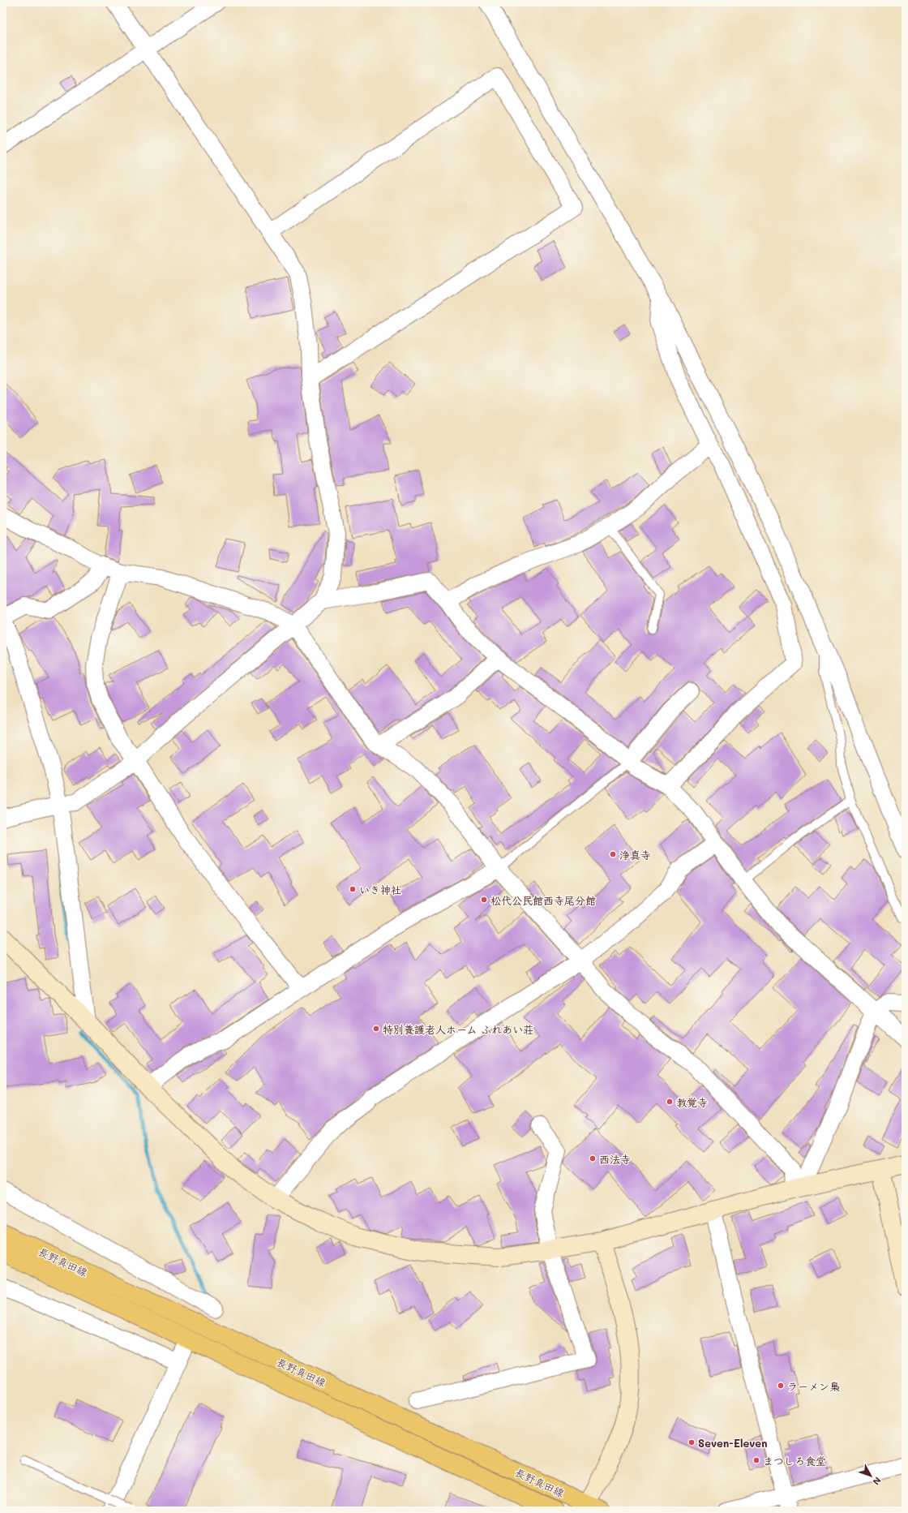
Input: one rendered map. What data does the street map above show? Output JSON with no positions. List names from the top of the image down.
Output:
{
  "streets": {
    "main road": ["長野真田線"]
  },
  "places": [
    "浄真寺",
    "いき神社",
    "松代公民館西寺尾分館",
    "特別養護老人ホーム ふれあい荘",
    "教覚寺",
    "西法寺",
    "ラーメン梟",
    "Seven-Eleven",
    "まつしろ食堂"
  ],
  "north": "bottom right"
}
